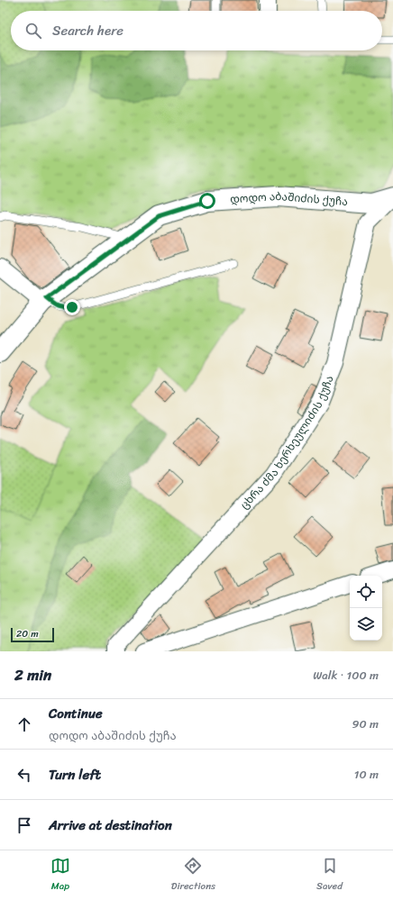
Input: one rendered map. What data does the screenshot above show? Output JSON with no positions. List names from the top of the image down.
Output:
{
  "streets": {
    "street": ["დოდო აბაშიძის ქუჩა", "ცხრა ძმა ხერხეულიძის ქუჩა"]
  },
  "crossings": [
    ["დოდო აბაშიძის ქუჩა", "ცხრა ძმა ხერხეულიძის ქუჩა"]
  ],
  "scale_bar": "20 m",
  "page": {
    "search": "Search here",
    "scale": "20 m",
    "heading": ["2 min", "Walk · 100 m"],
    "list": [
      ["Continue", "დოდო აბაშიძის ქუჩა", "90 m"],
      ["Turn left", "10 m"],
      "Arrive at destination"
    ],
    "nav": ["Map", "Directions", "Saved"]
  }
}
